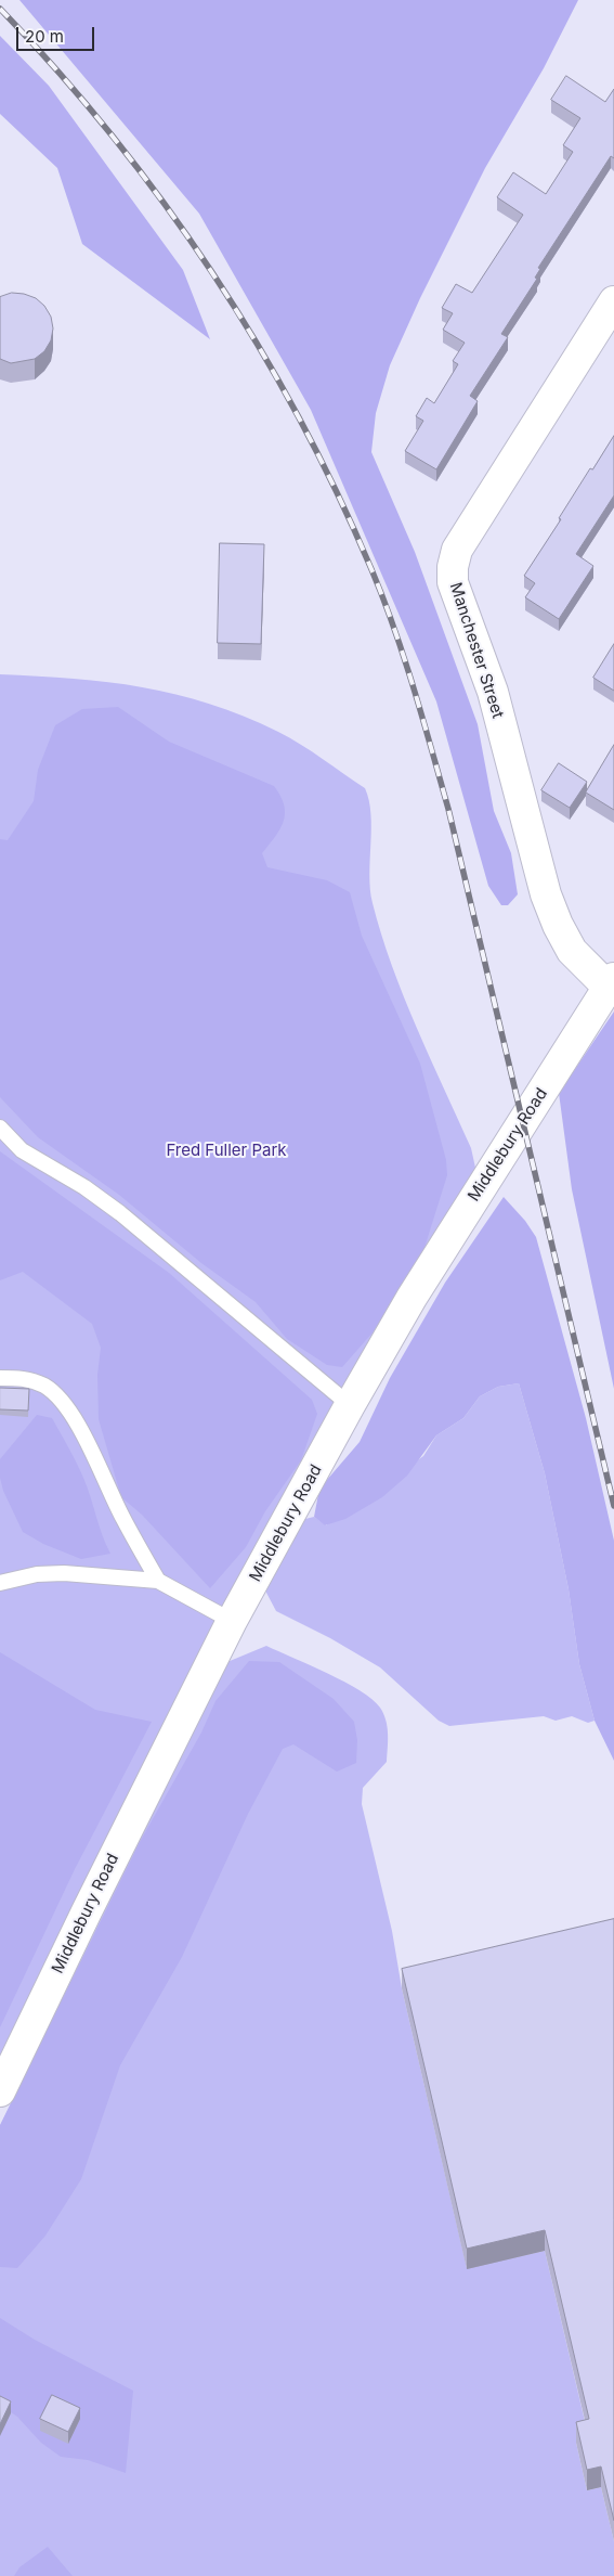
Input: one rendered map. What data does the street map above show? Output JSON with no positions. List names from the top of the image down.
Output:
{
  "streets": {
    "street": ["Manchester Street", "Middlebury Road"]
  },
  "crossings": [
    ["Manchester Street", "Middlebury Road"]
  ],
  "parks": ["Fred Fuller Park"],
  "scale_bar": "20 m"
}
